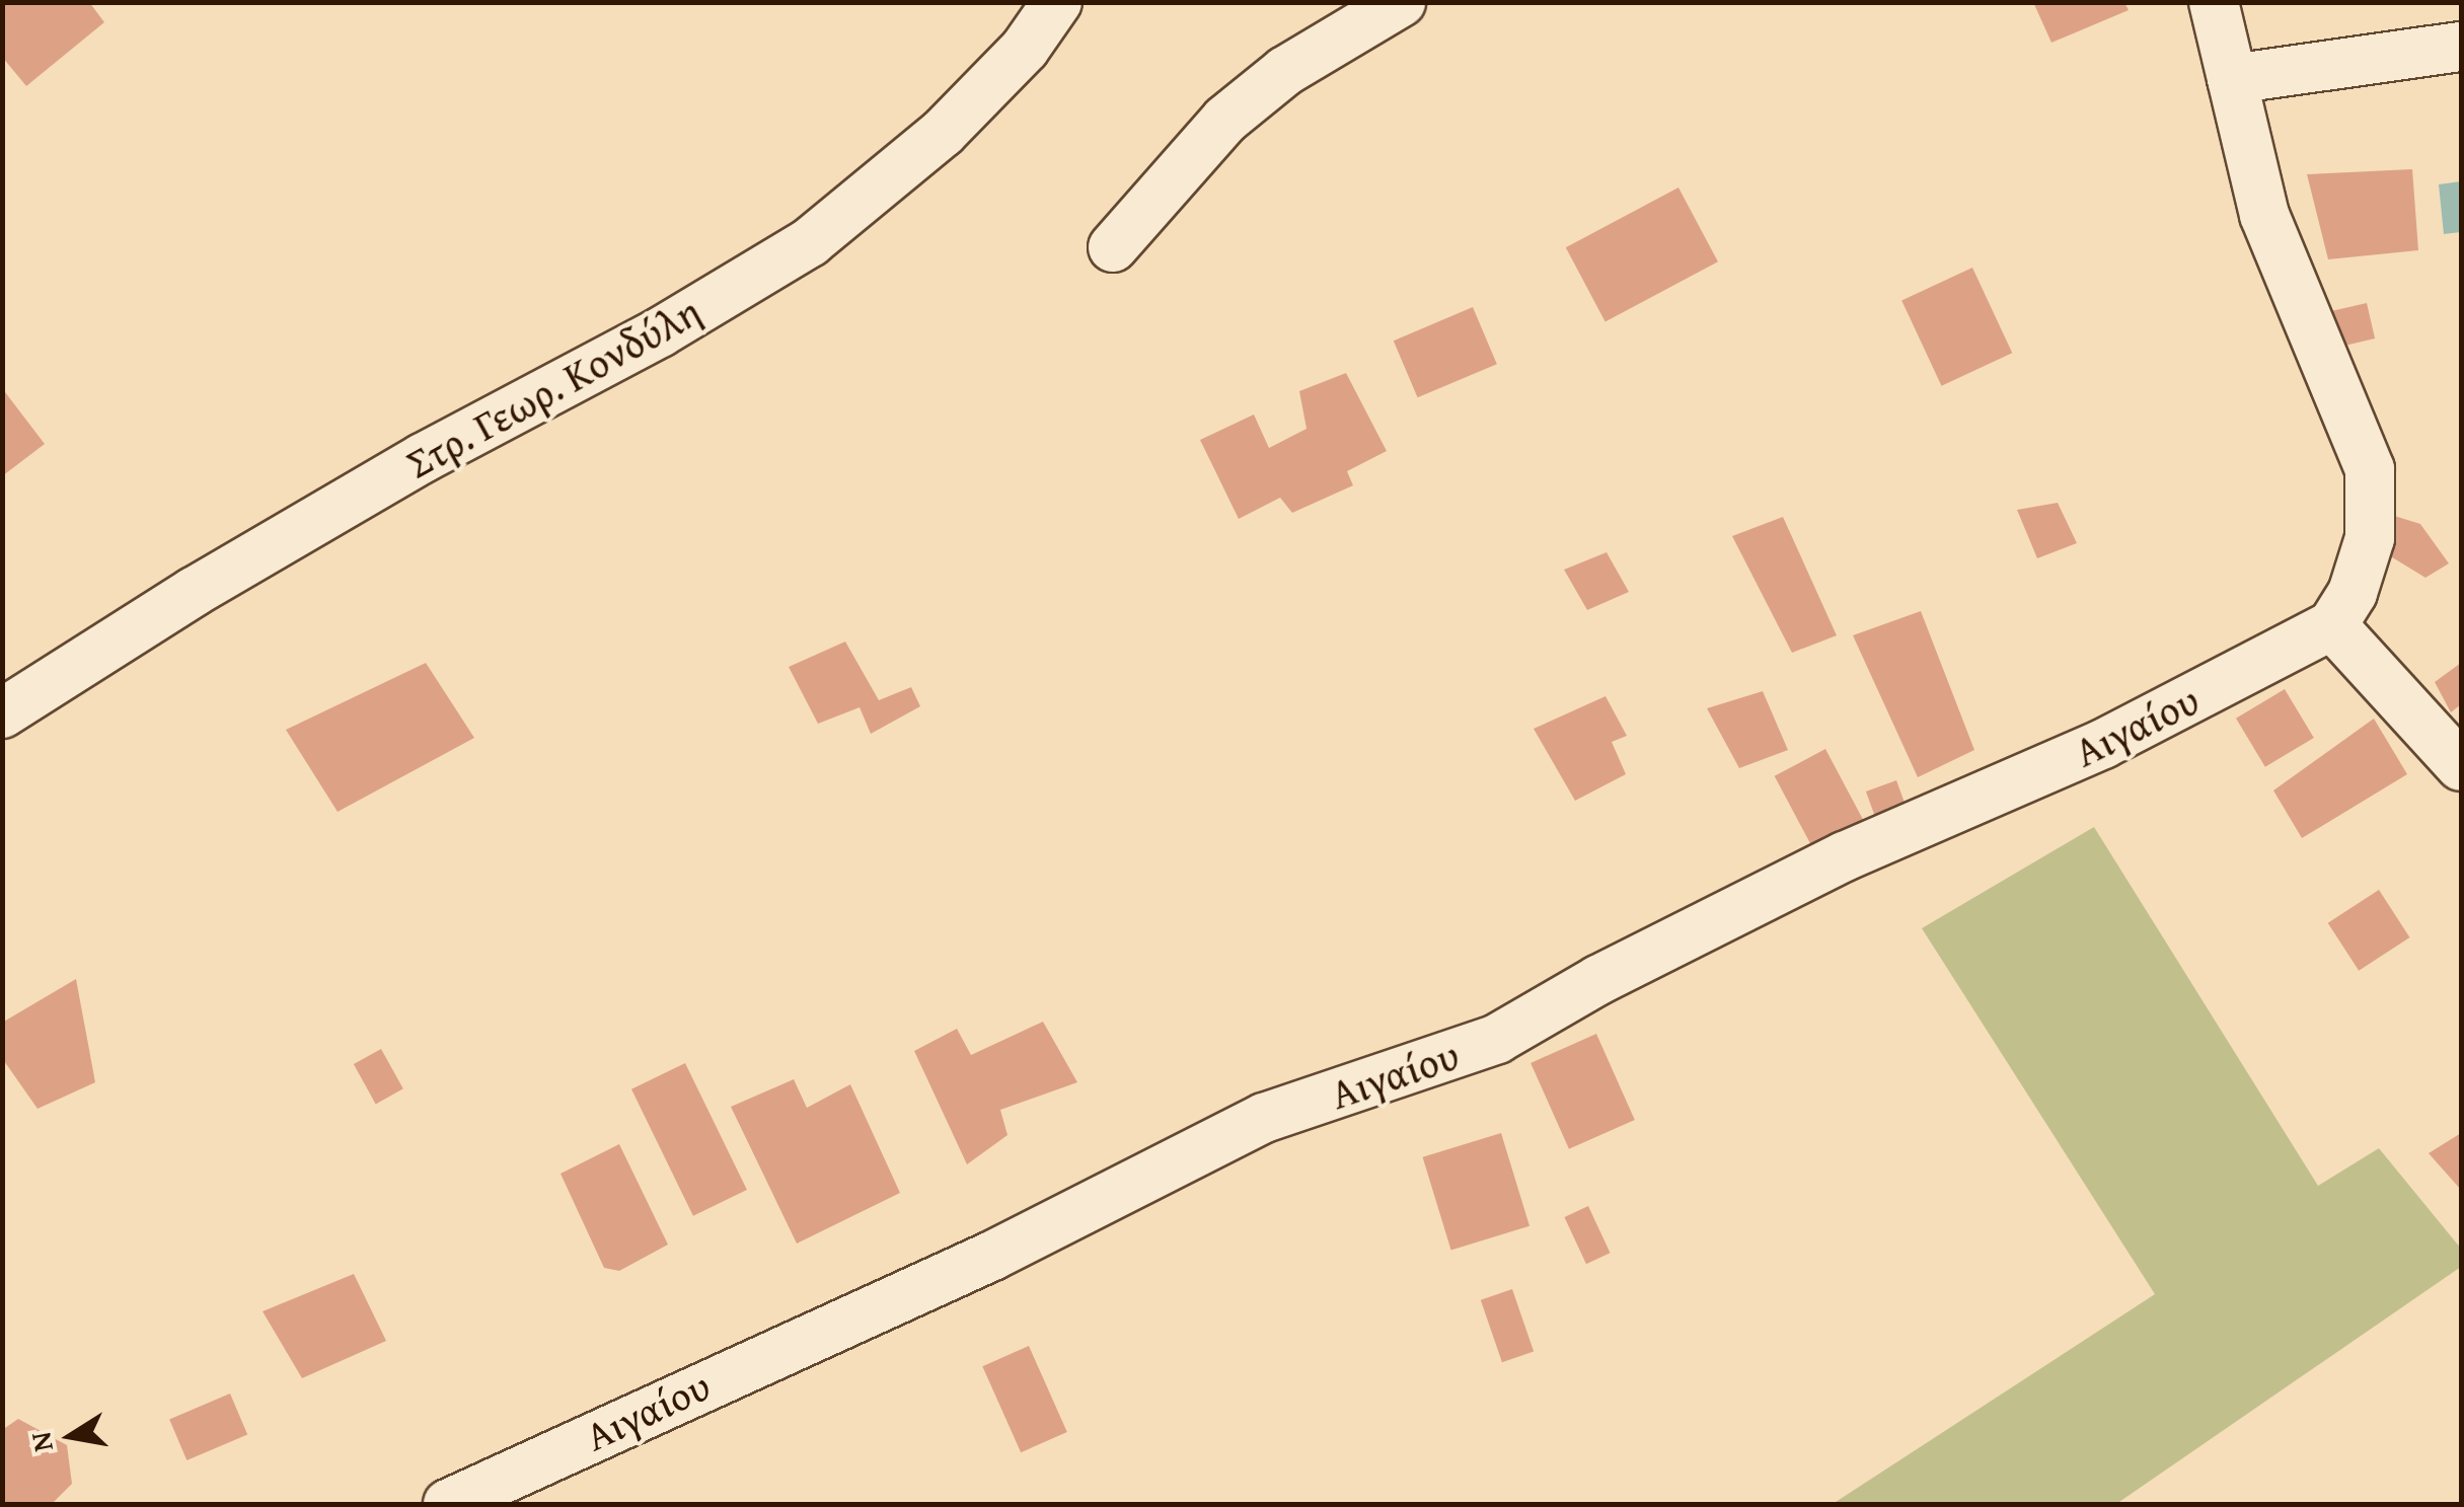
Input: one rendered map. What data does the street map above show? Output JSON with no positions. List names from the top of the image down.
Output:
{
  "streets": {
    "street": ["Στρ. Γεωρ. Κονδύλη", "Αιγαίου"]
  },
  "north": "left"
}
